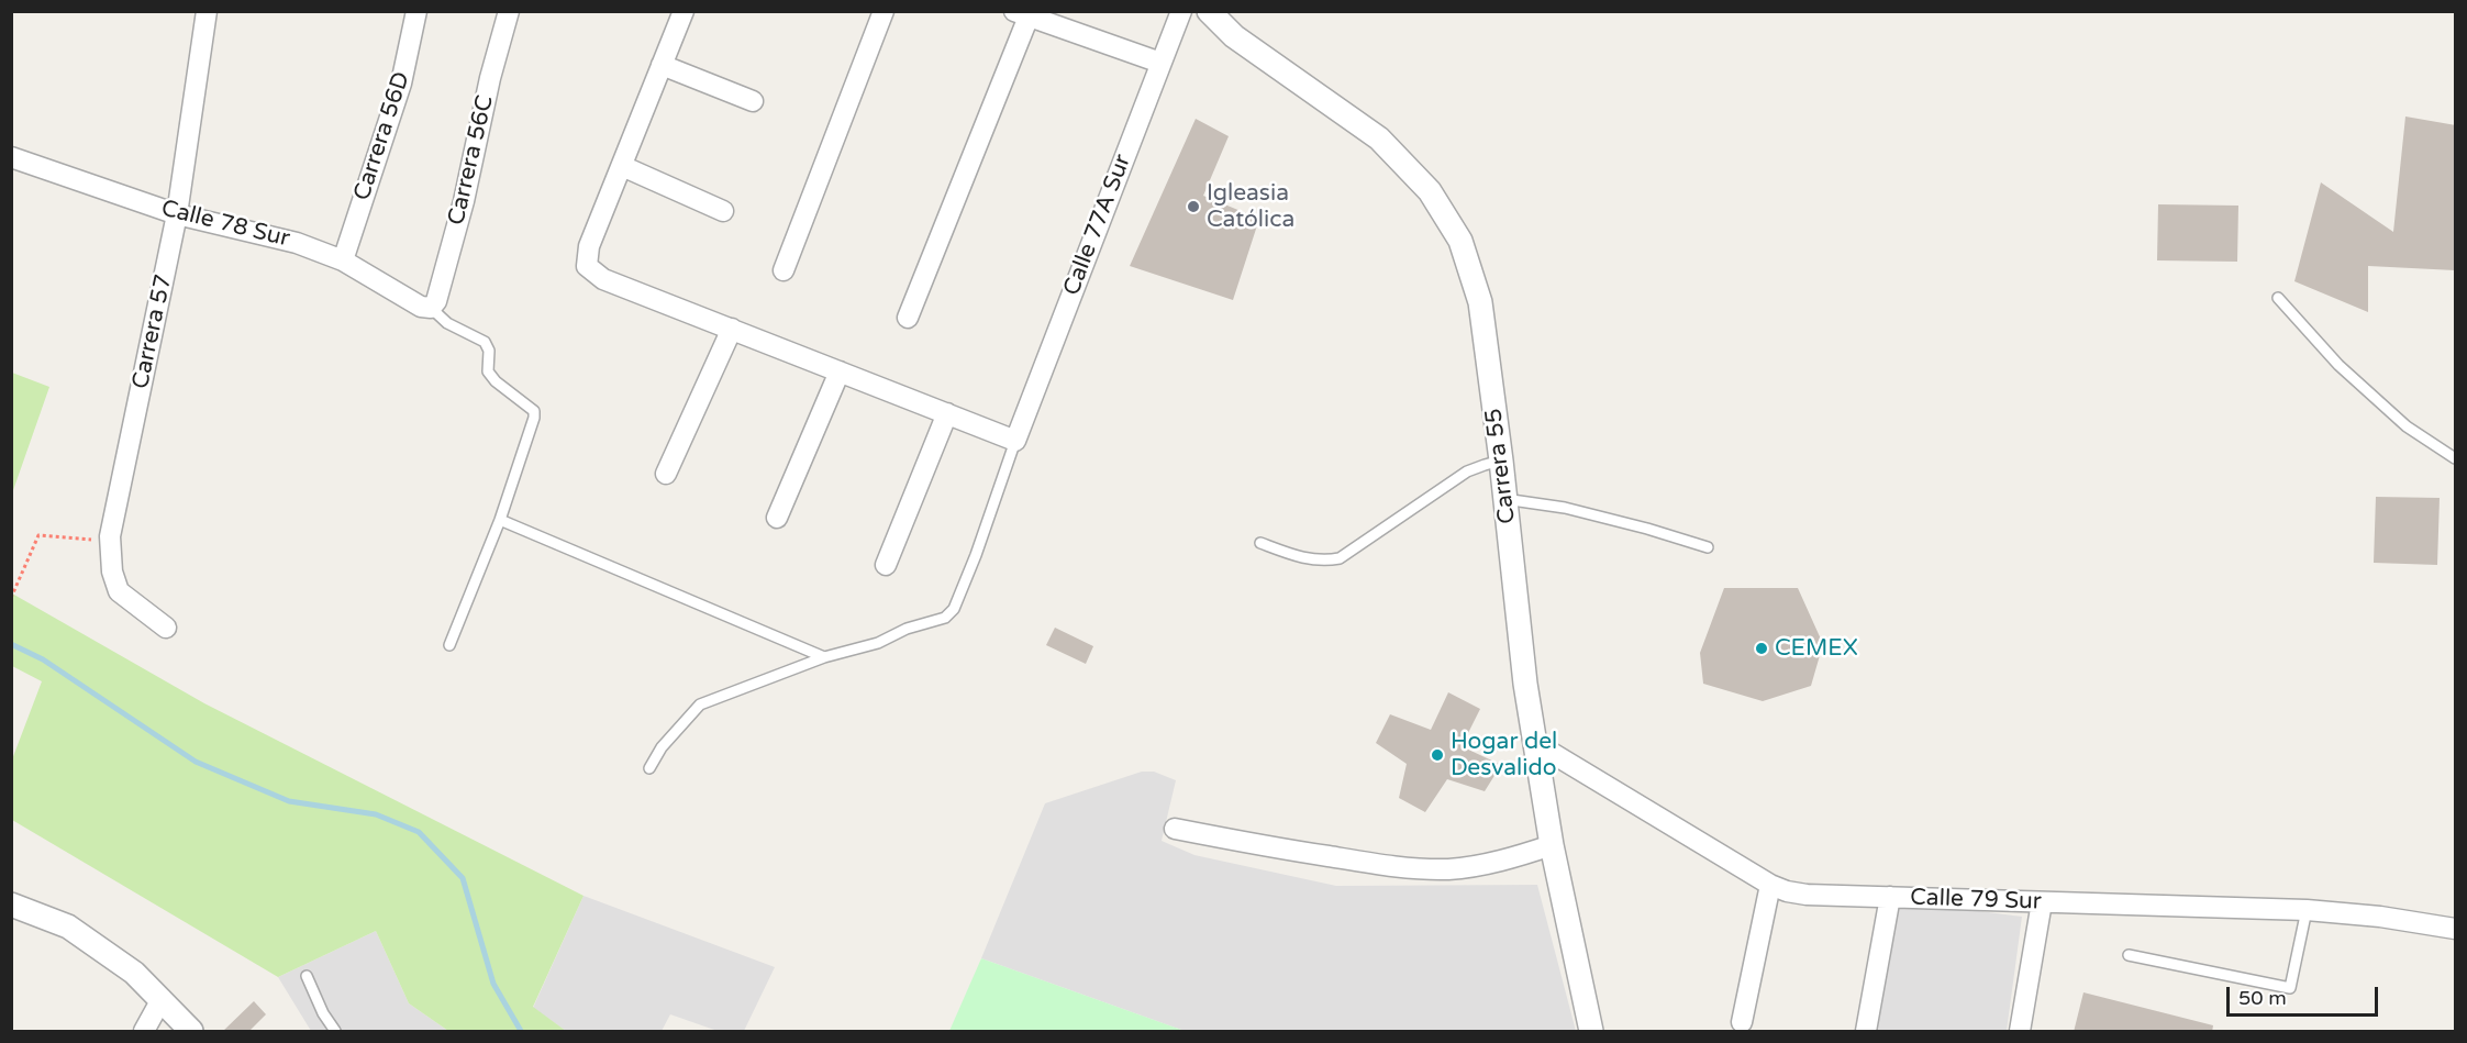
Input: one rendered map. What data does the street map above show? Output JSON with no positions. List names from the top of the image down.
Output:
{
  "streets": {
    "street": [
      "Carrera 56D",
      "Carrera 56C",
      "Calle 78 Sur",
      "Calle 77A Sur",
      "Carrera 57",
      "Carrera 55",
      "Calle 79 Sur"
    ]
  },
  "crossings": [
    ["Carrera 56D", "Calle 78 Sur"],
    ["Carrera 56C", "Calle 78 Sur"],
    ["Calle 78 Sur", "Carrera 57"],
    ["Carrera 55", "Calle 79 Sur"]
  ],
  "places": ["Igleasia Católica", "CEMEX", "Hogar del Desvalido"],
  "scale_bar": "50 m"
}
